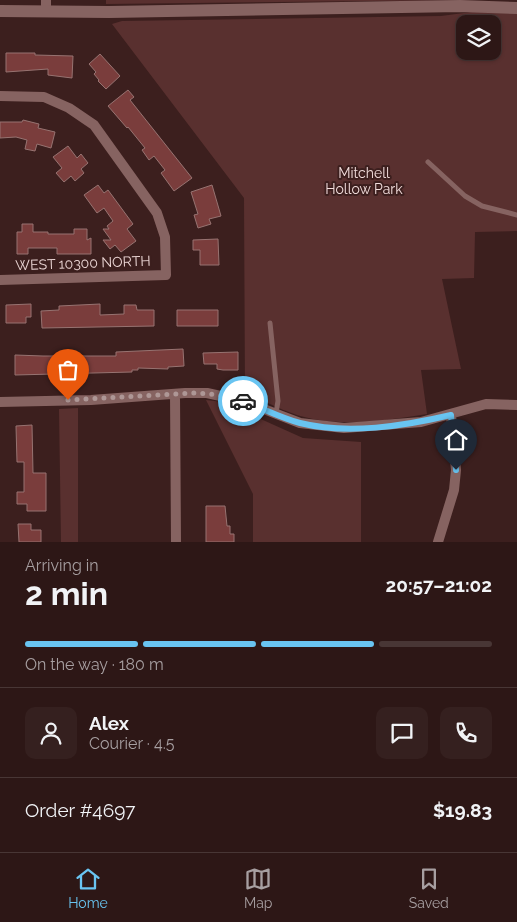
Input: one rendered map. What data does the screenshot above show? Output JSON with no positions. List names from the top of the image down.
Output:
{
  "streets": {
    "street": ["WEST 10300 NORTH"]
  },
  "parks": ["Mitchell Hollow Park"],
  "page": {
    "heading": ["2 min", "Arriving in", "20:57–21:02"],
    "panel": [
      "Alex",
      "Courier · 4.5",
      "Order #4697",
      "$19.83"
    ],
    "bar": "On the way · 180 m",
    "tabs": ["Home", "Map", "Saved"]
  }
}
